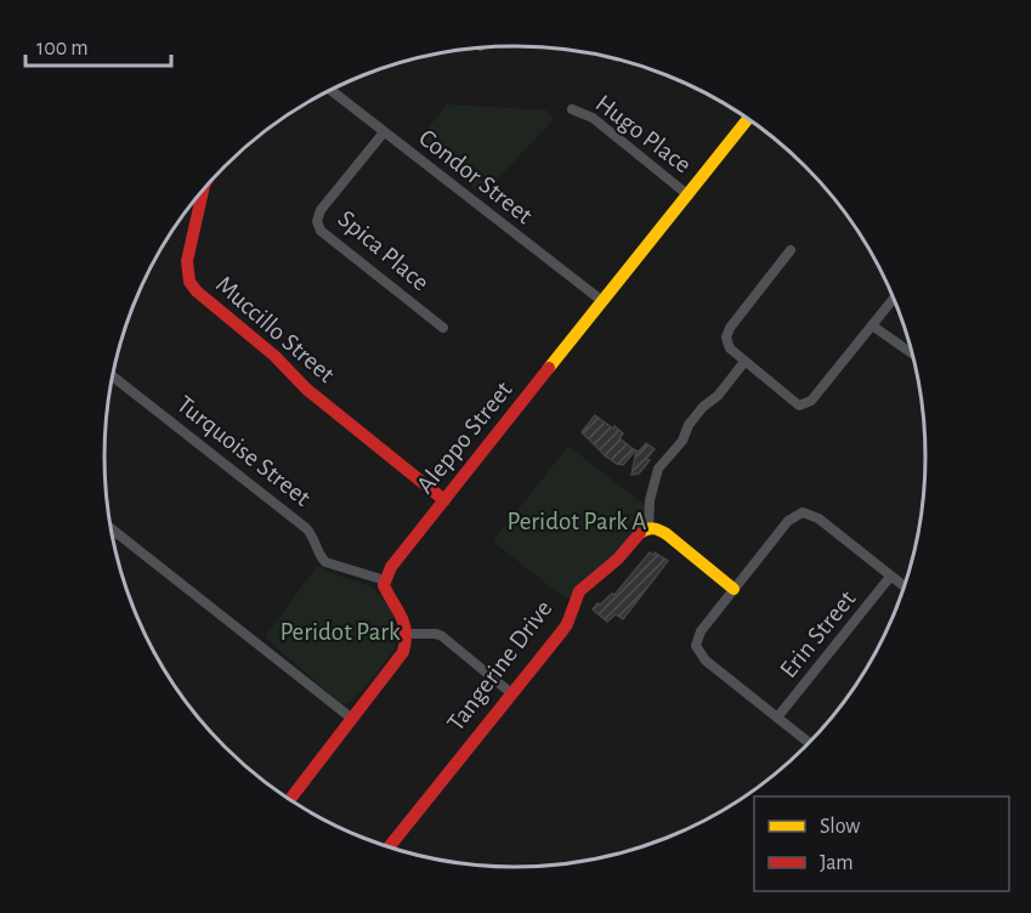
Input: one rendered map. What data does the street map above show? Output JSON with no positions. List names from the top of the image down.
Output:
{
  "streets": {
    "street": [
      "Hugo Place",
      "Condor Street",
      "Spica Place",
      "Muccillo Street",
      "Aleppo Street",
      "Turquoise Street",
      "Erin Street",
      "Tangerine Drive"
    ]
  },
  "crossings": [
    ["Hugo Place", "Aleppo Street"],
    ["Condor Street", "Spica Place"],
    ["Condor Street", "Aleppo Street"],
    ["Muccillo Street", "Aleppo Street"],
    ["Aleppo Street", "Turquoise Street"]
  ],
  "parks": ["Peridot Park A", "Peridot Park"],
  "legend": ["Slow", "Jam"],
  "scale_bar": "100 m"
}
